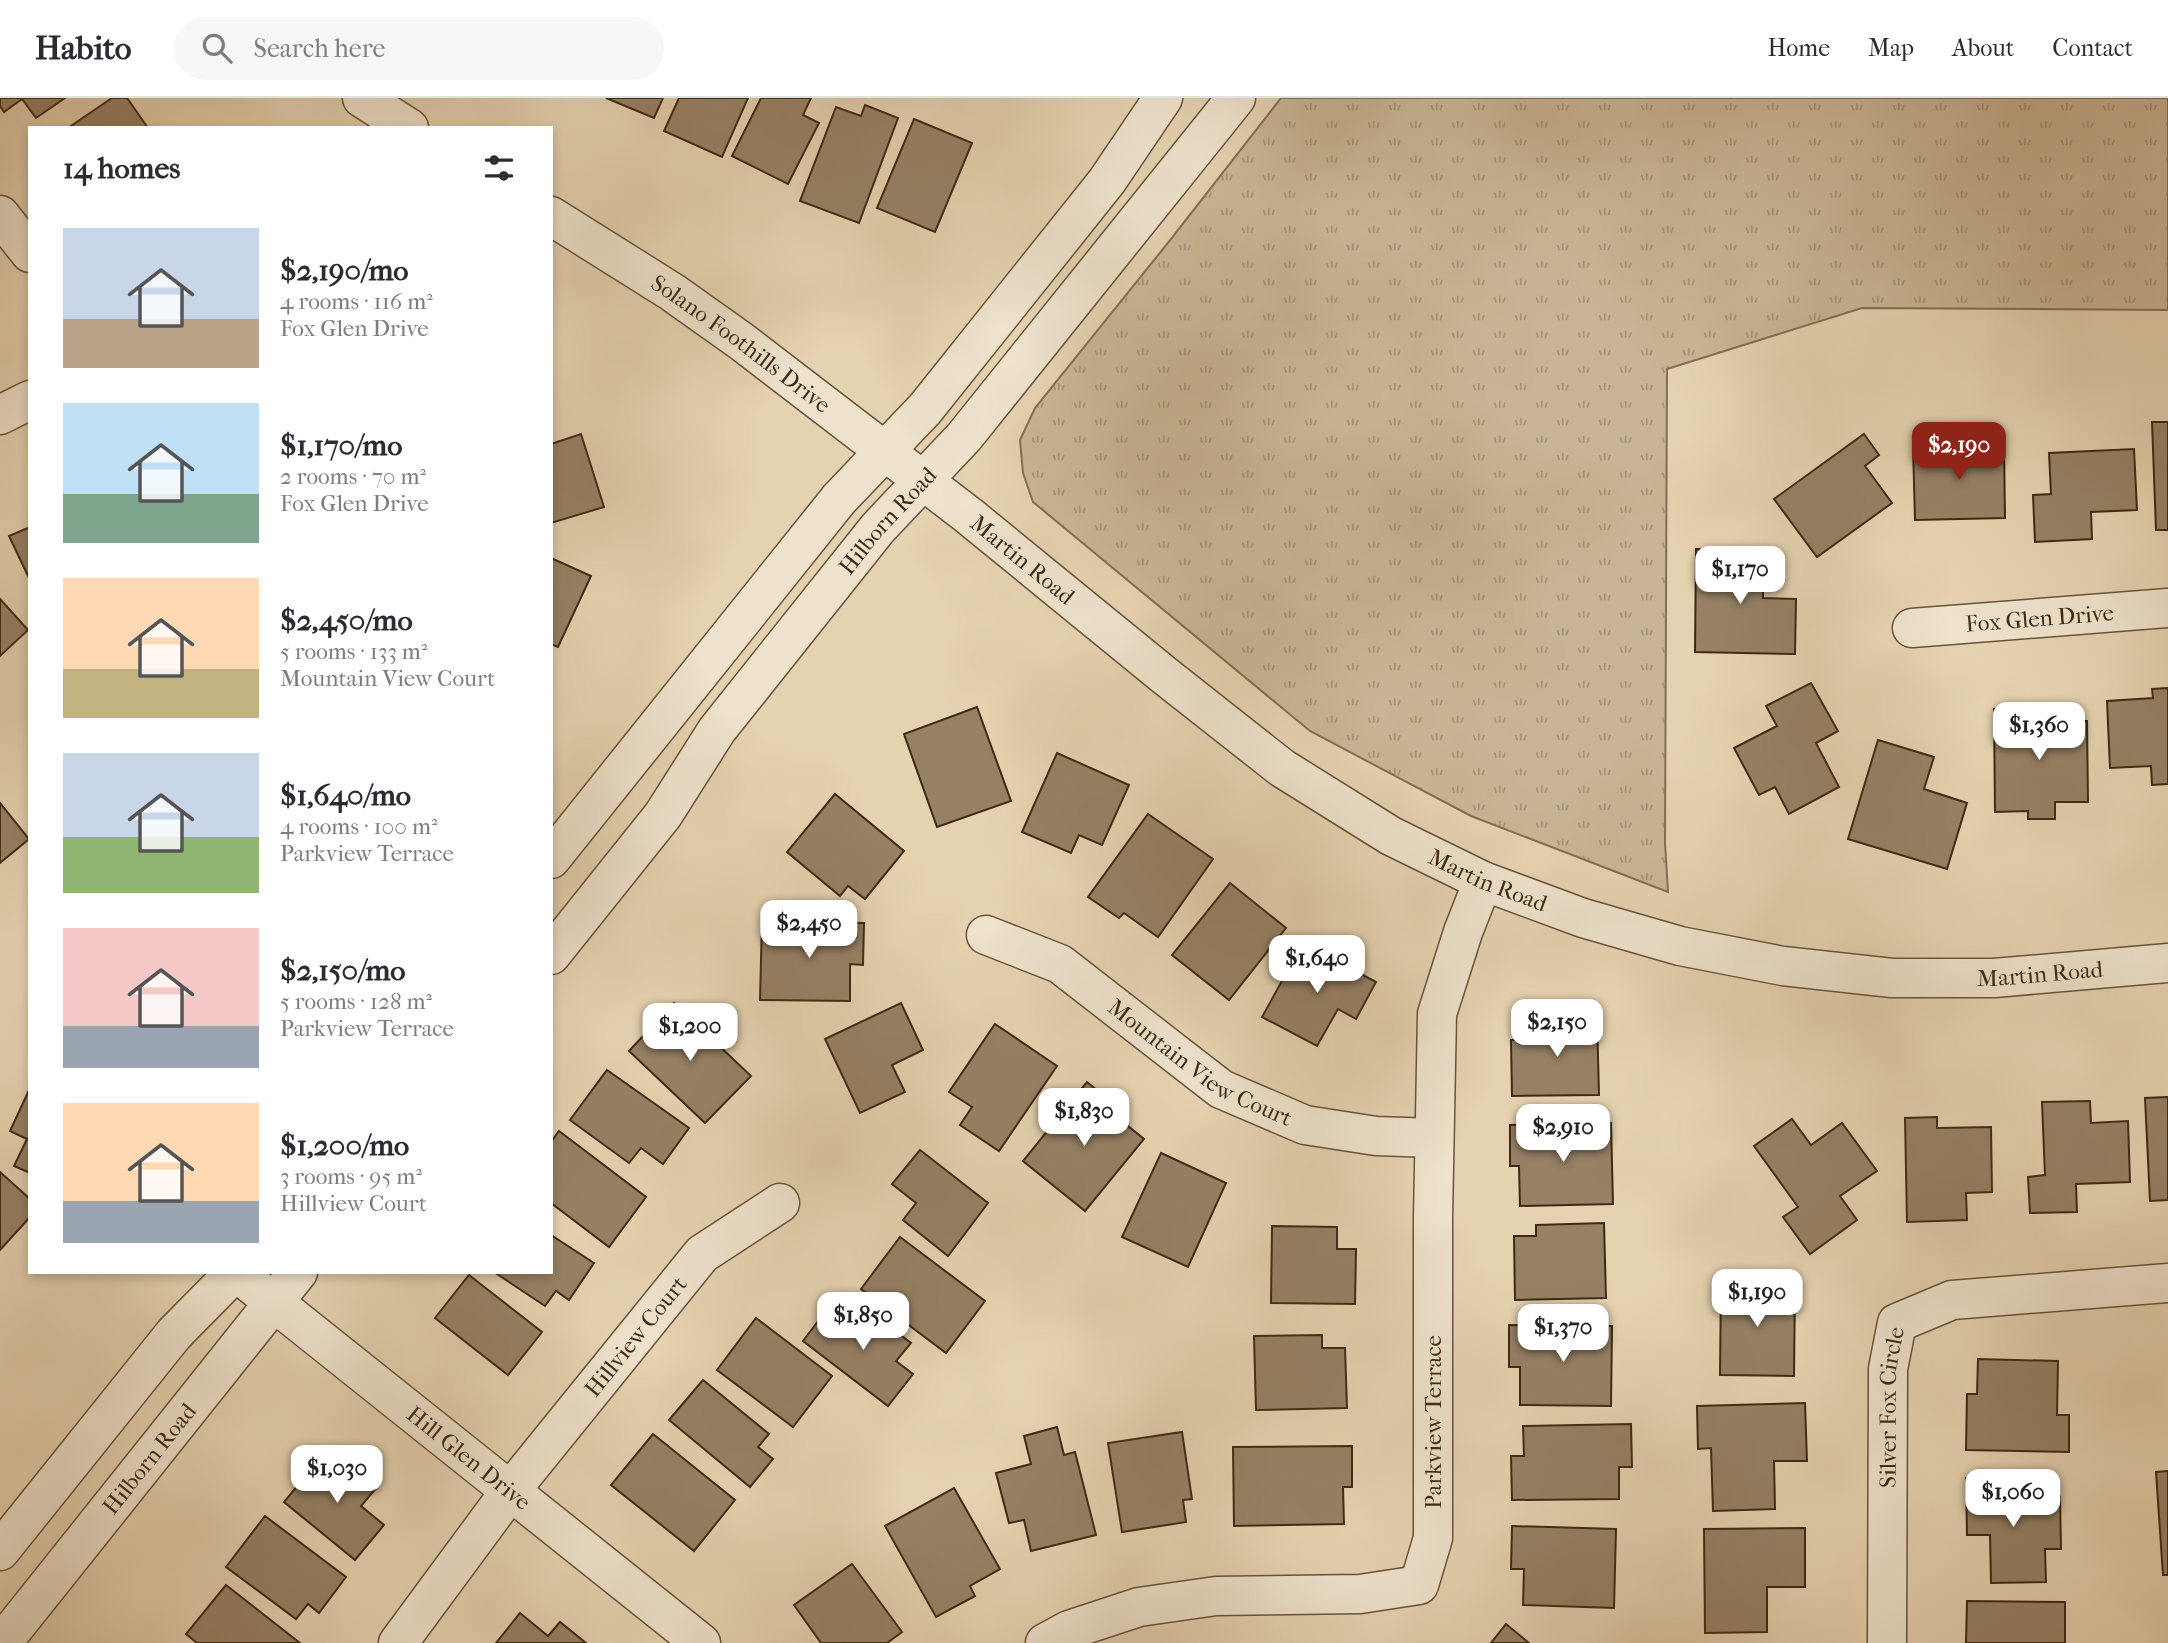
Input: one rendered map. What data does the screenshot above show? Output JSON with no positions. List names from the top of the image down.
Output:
{
  "streets": {
    "street": [
      "Solano Foothills Drive",
      "Hilborn Road",
      "Martin Road",
      "Fox Glen Drive",
      "Mountain View Court",
      "Hillview Court",
      "Silver Fox Circle",
      "Parkview Terrace",
      "Hill Glen Drive"
    ]
  },
  "crossings": [
    ["Solano Foothills Drive", "Hilborn Road"],
    ["Solano Foothills Drive", "Martin Road"],
    ["Hilborn Road", "Martin Road"],
    ["Hilborn Road", "Hill Glen Drive"],
    ["Martin Road", "Parkview Terrace"],
    ["Mountain View Court", "Parkview Terrace"],
    ["Hillview Court", "Hill Glen Drive"]
  ],
  "page": {
    "header": "Habito",
    "search": "Search here",
    "nav": [
      "Home",
      "Map",
      "About",
      "Contact"
    ],
    "heading": "14 homes",
    "list": [
      {
        "name": "$2,190/mo",
        "note": "4 rooms · 116 m² · Fox Glen Drive"
      },
      {
        "name": "$1,170/mo",
        "note": "2 rooms · 70 m² · Fox Glen Drive"
      },
      {
        "name": "$2,450/mo",
        "note": "5 rooms · 133 m² · Mountain View Court"
      },
      {
        "name": "$1,640/mo",
        "note": "4 rooms · 100 m² · Parkview Terrace"
      },
      {
        "name": "$2,150/mo",
        "note": "5 rooms · 128 m² · Parkview Terrace"
      },
      {
        "name": "$1,200/mo",
        "note": "3 rooms · 95 m² · Hillview Court"
      }
    ],
    "price": [
      "$2,190",
      "$1,170",
      "$1,360",
      "$2,450",
      "$1,640",
      "$2,150",
      "$1,200",
      "$1,830",
      "$2,910",
      "$1,190",
      "$1,850",
      "$1,370",
      "$1,030",
      "$1,060"
    ]
  }
}
